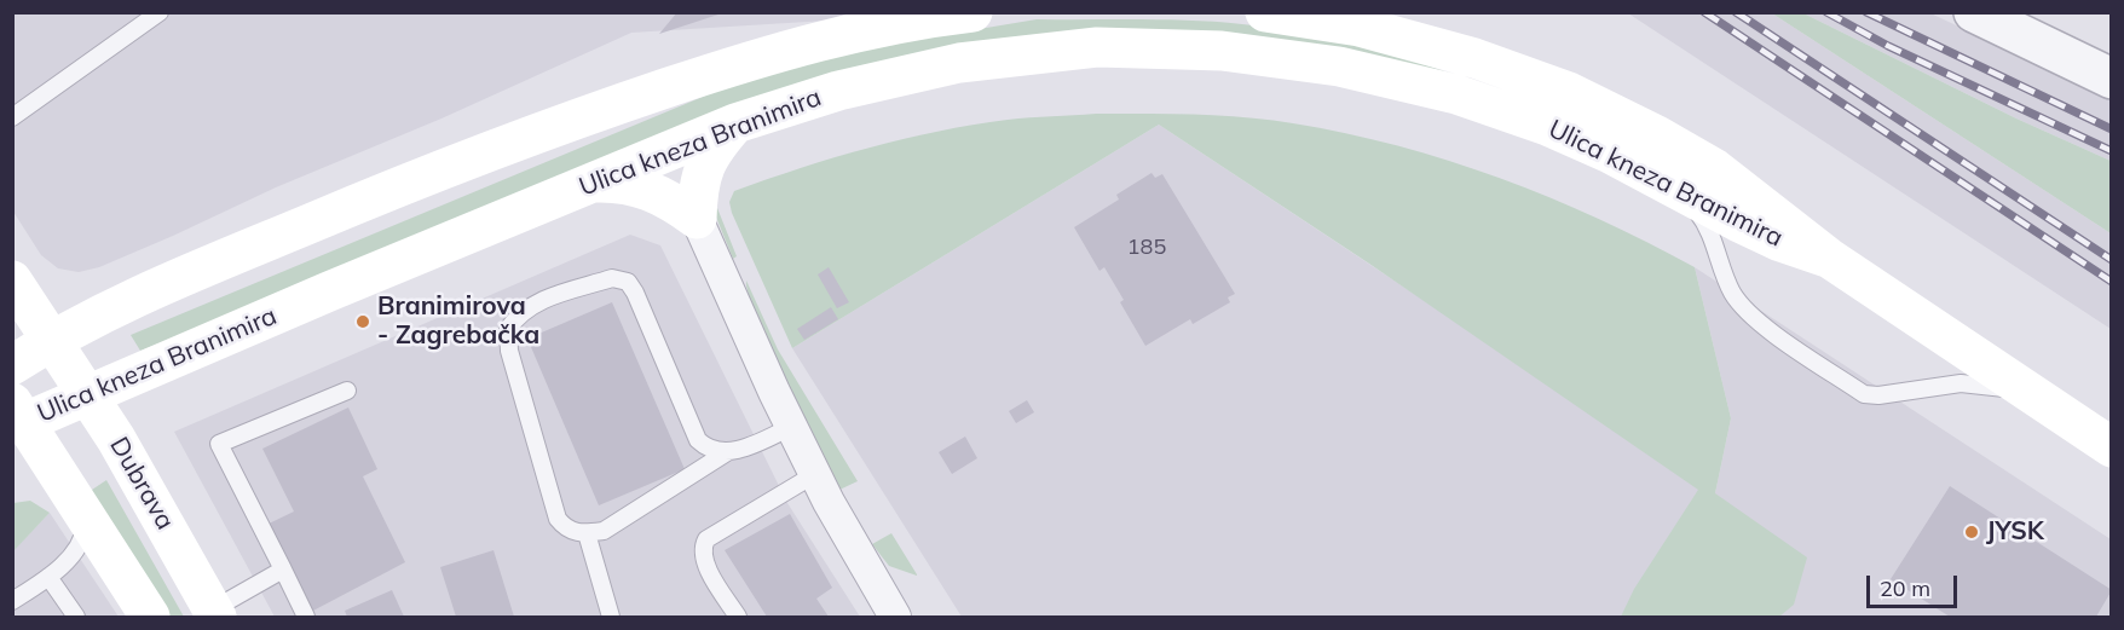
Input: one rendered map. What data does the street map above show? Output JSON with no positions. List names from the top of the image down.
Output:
{
  "streets": {
    "main road": ["Ulica kneza Branimira", "Dubrava"]
  },
  "crossings": [
    ["Ulica kneza Branimira", "Dubrava"]
  ],
  "places": ["Branimirova - Zagrebačka", "JYSK"],
  "house_numbers": ["185"],
  "scale_bar": "20 m"
}
